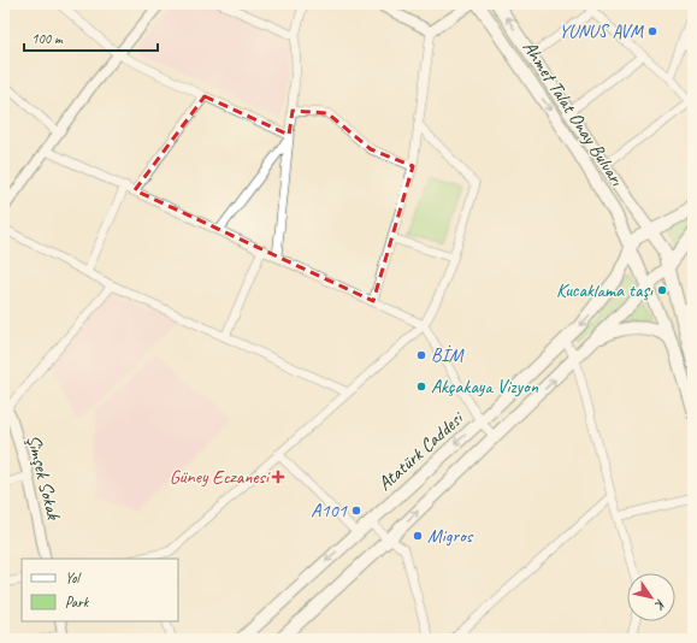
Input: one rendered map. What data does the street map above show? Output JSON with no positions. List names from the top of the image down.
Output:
{
  "streets": {
    "main road": ["Ahmet Talat Onay Bulvarı", "Atatürk Caddesi"],
    "street": ["Şimşek Sokak"]
  },
  "crossings": [
    ["Ahmet Talat Onay Bulvarı", "Atatürk Caddesi"]
  ],
  "places": {
    "other": [
      "YUNUS AVM",
      "Kucaklama taşı",
      "BİM",
      "Akçakaya Vizyon",
      "A101",
      "Migros"
    ],
    "health": ["Güney Eczanesi"]
  },
  "legend": ["Yol", "Park"],
  "scale_bar": "100 m",
  "north": "bottom right"
}
